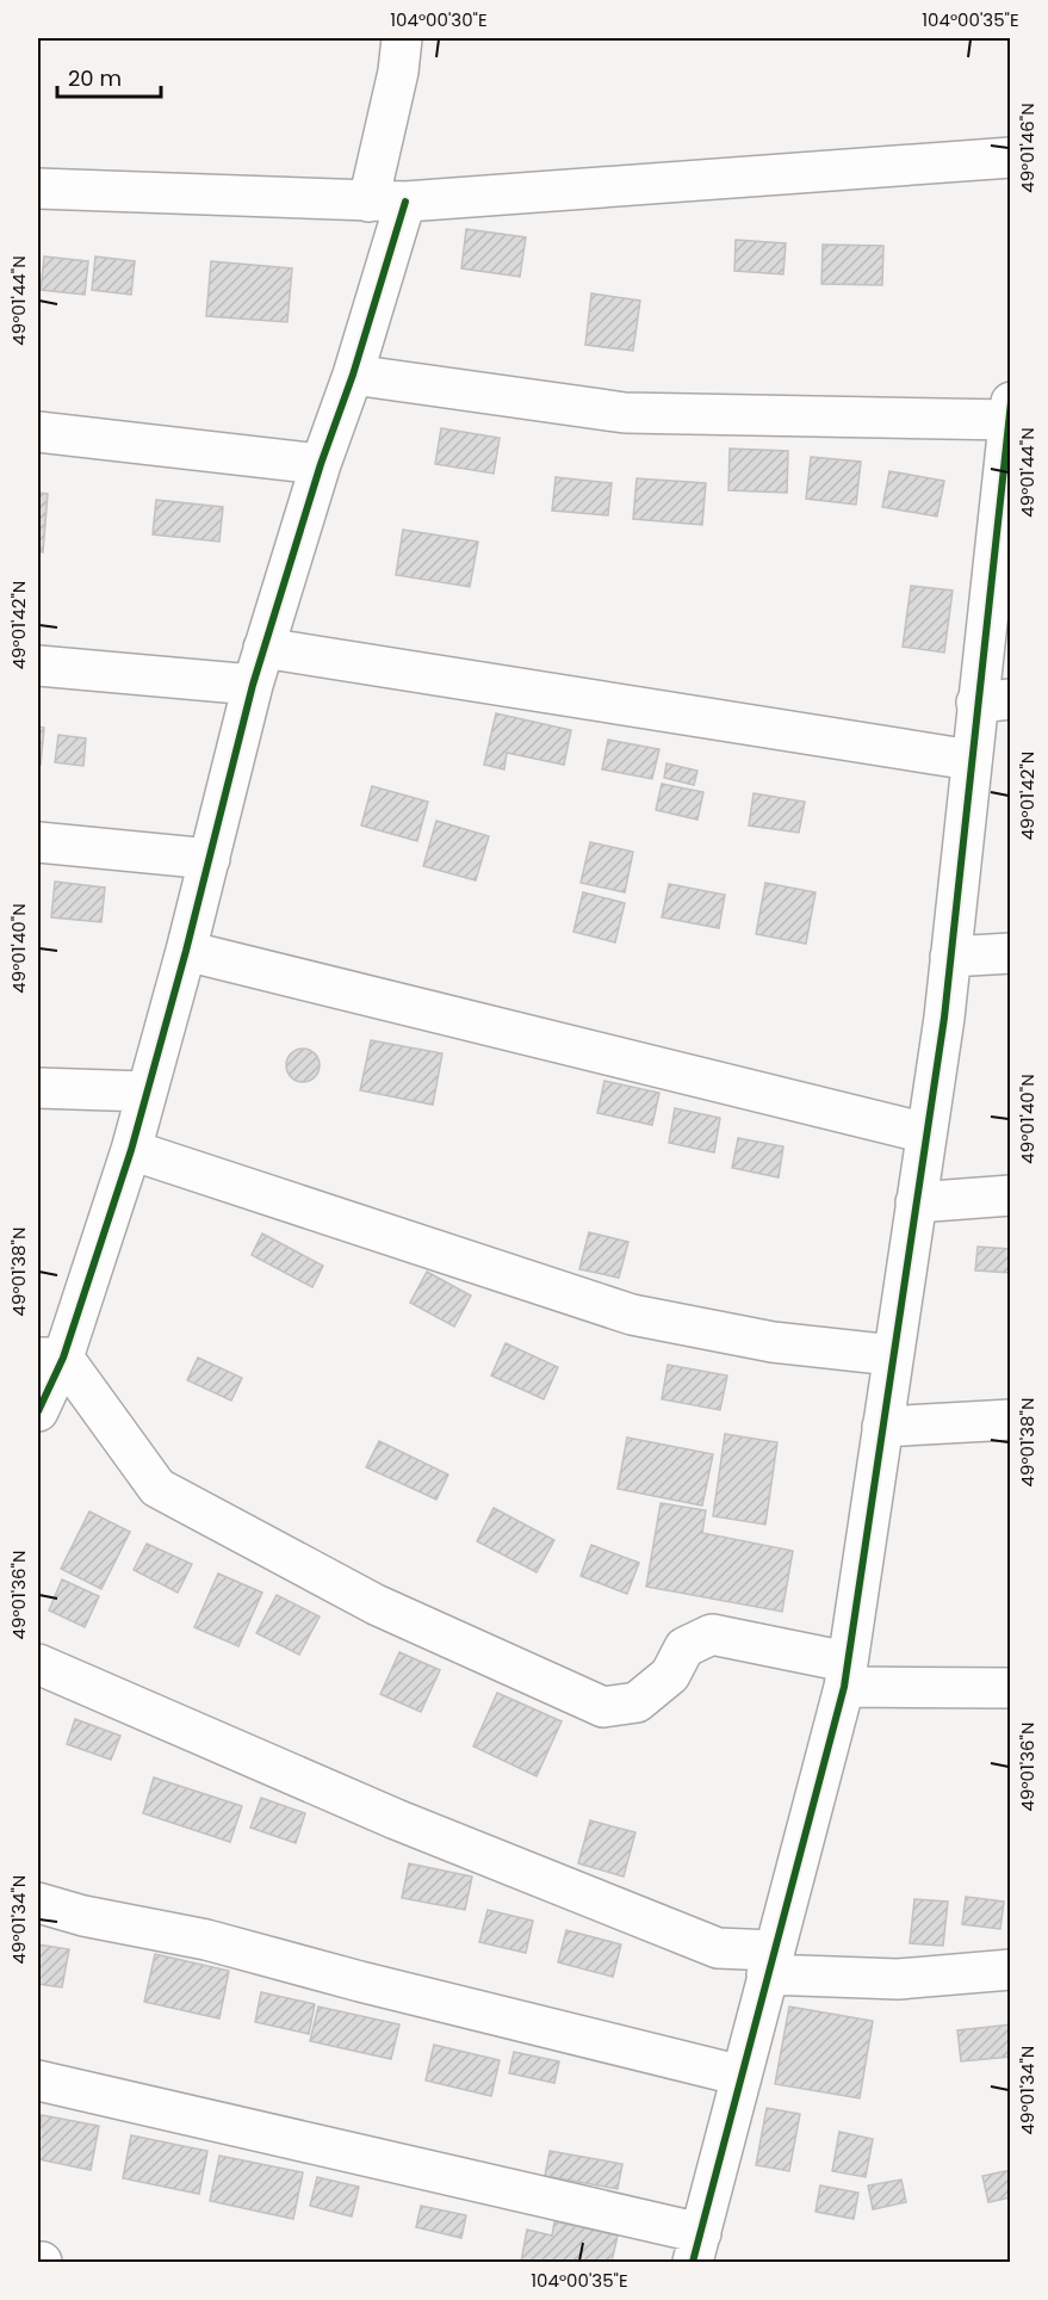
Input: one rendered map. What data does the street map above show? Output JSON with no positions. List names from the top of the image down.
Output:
{
  "scale_bar": "20 m",
  "coordinates": [
    "104°00'30\"E",
    "104°00'35\"E",
    "49°01'46\"N",
    "49°01'44\"N",
    "49°01'42\"N",
    "49°01'40\"N",
    "49°01'38\"N",
    "49°01'36\"N",
    "49°01'34\"N"
  ]
}
